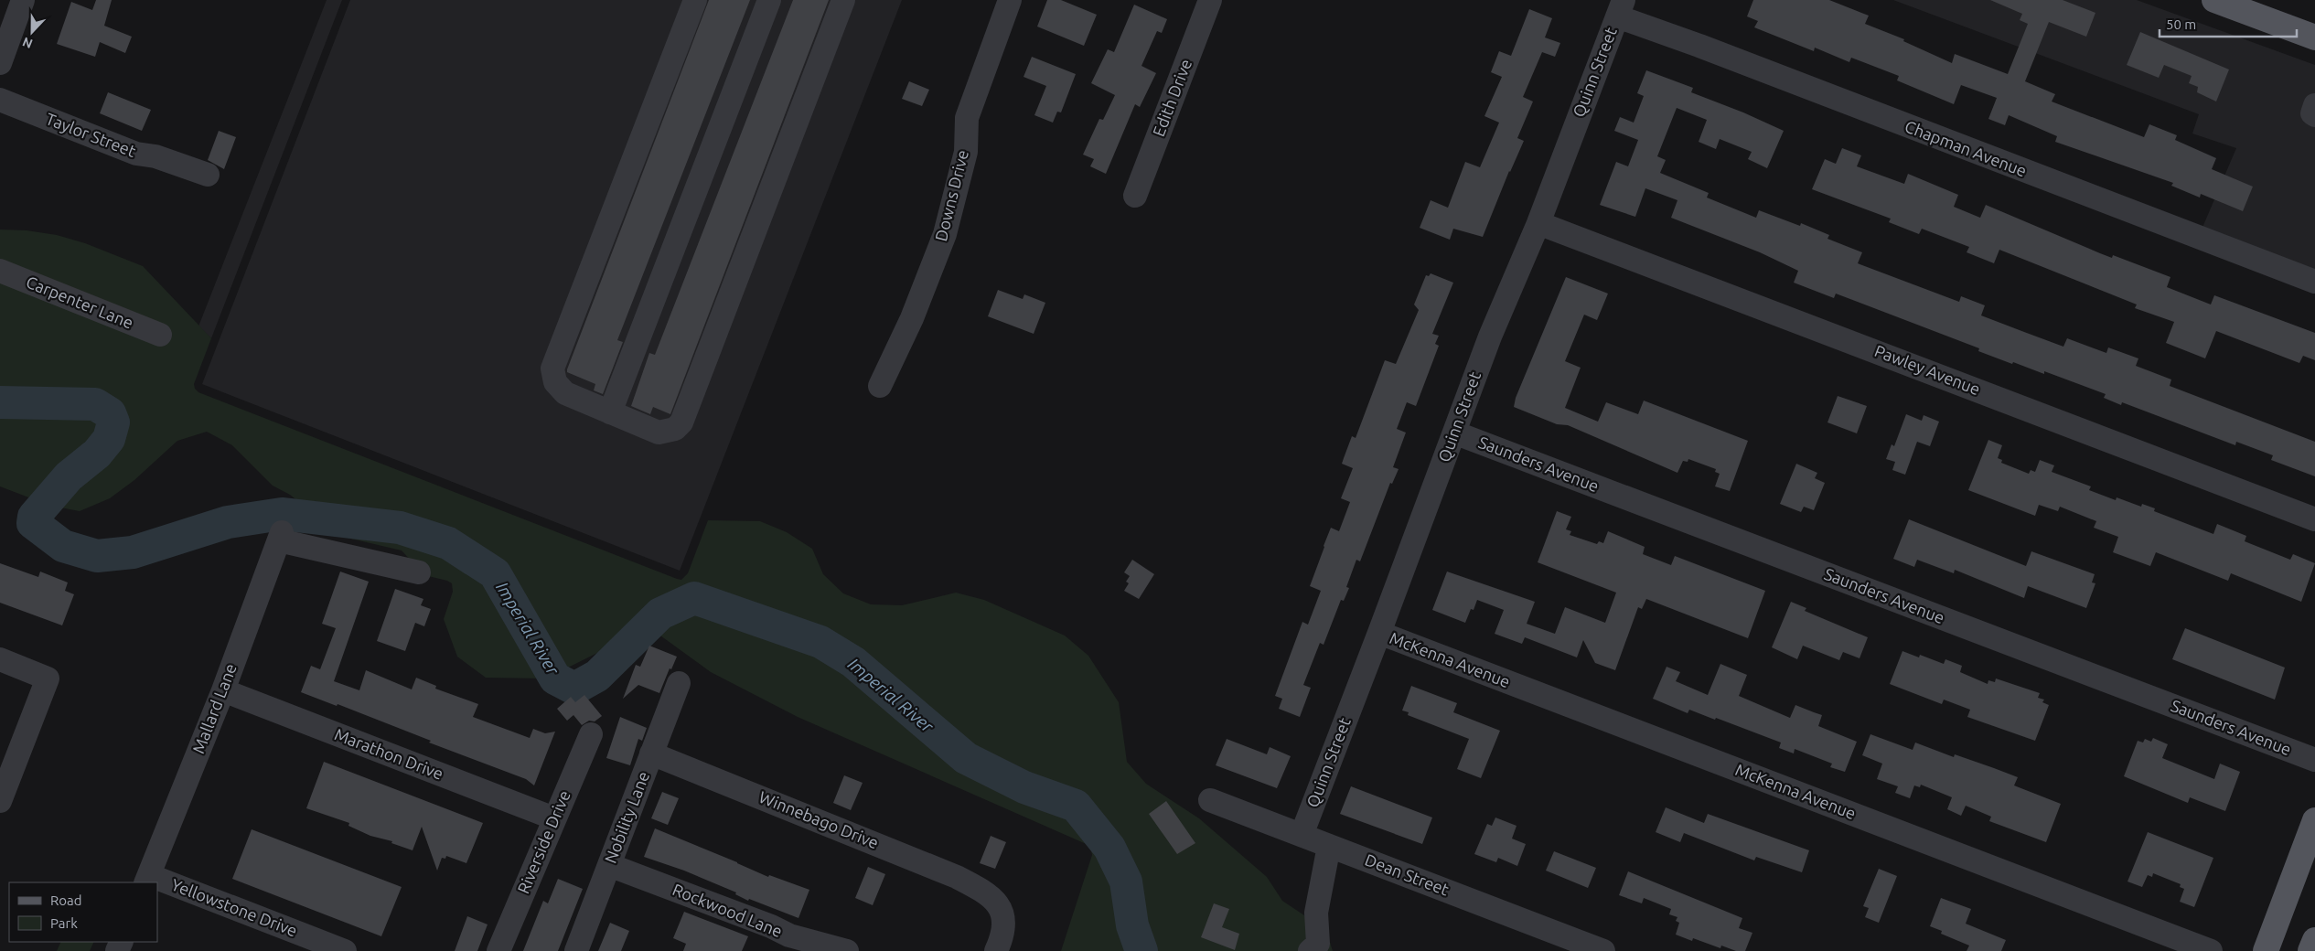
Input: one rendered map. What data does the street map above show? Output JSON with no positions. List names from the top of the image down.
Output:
{
  "streets": {
    "street": [
      "Quinn Street",
      "Edith Drive",
      "Taylor Street",
      "Chapman Avenue",
      "Downs Drive",
      "Carpenter Lane",
      "Pawley Avenue",
      "Saunders Avenue",
      "McKenna Avenue",
      "Mallard Lane",
      "Marathon Drive",
      "Nobility Lane",
      "Winnebago Drive",
      "Riverside Drive",
      "Dean Street",
      "Yellowstone Drive",
      "Rockwood Lane"
    ]
  },
  "crossings": [
    ["Quinn Street", "Chapman Avenue"],
    ["Quinn Street", "Pawley Avenue"],
    ["Quinn Street", "Saunders Avenue"],
    ["Quinn Street", "McKenna Avenue"],
    ["Quinn Street", "Dean Street"],
    ["Mallard Lane", "Marathon Drive"],
    ["Marathon Drive", "Riverside Drive"],
    ["Nobility Lane", "Winnebago Drive"],
    ["Nobility Lane", "Rockwood Lane"]
  ],
  "water": ["Imperial River"],
  "legend": ["Road", "Park"],
  "scale_bar": "50 m",
  "north": "bottom"
}
